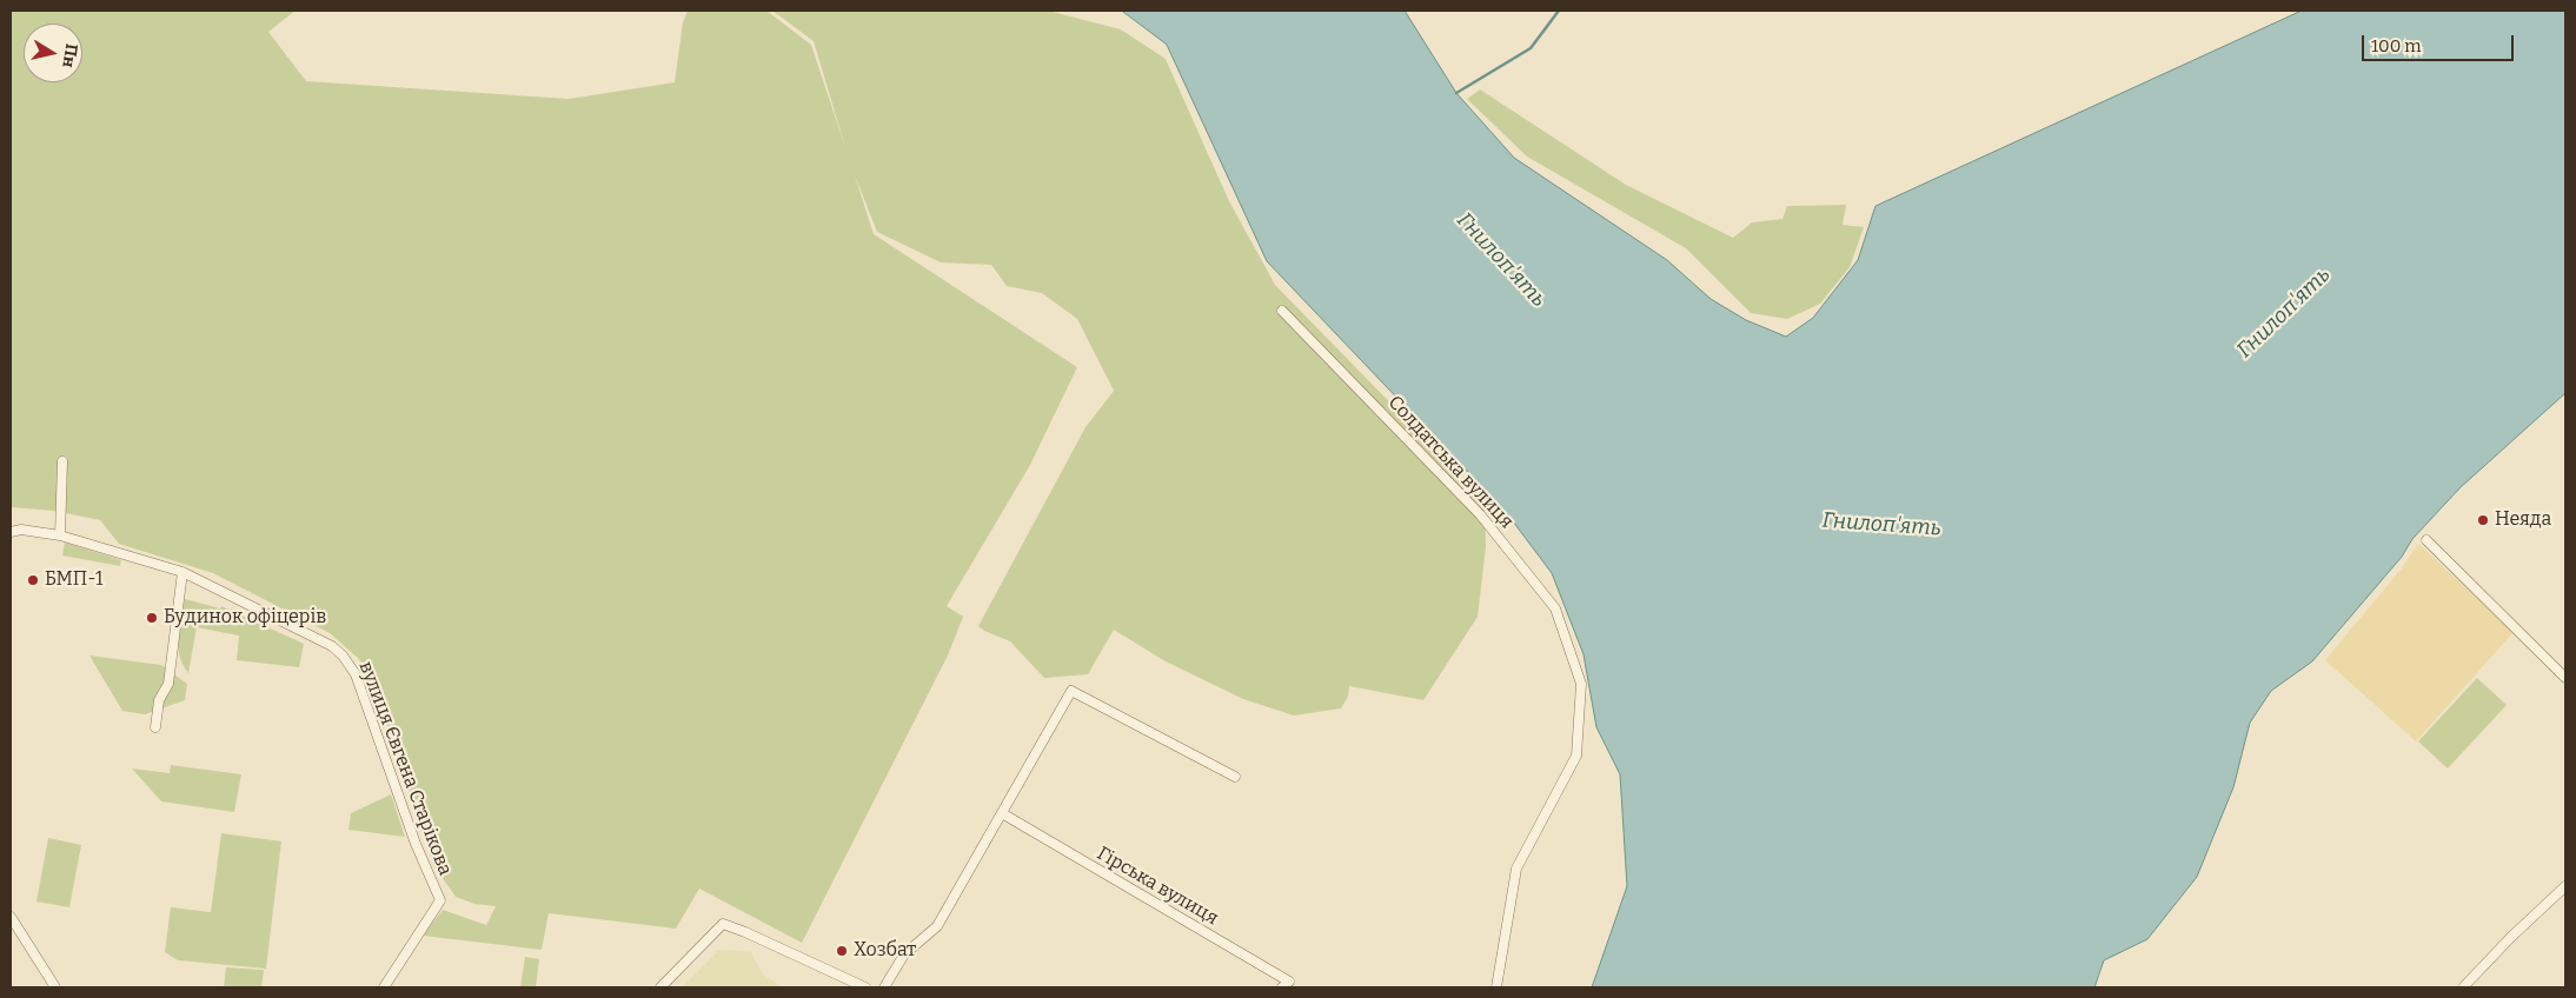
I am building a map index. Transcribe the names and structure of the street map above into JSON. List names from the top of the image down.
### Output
{
  "streets": {
    "street": ["Солдатська вулиця", "вулиця Євгена Старікова", "Гірська вулиця"]
  },
  "water": ["Гнилоп'ять"],
  "places": [
    "Неяда",
    "БМП-1",
    "Будинок офіцерів",
    "Хозбат"
  ],
  "scale_bar": "100 m",
  "north": "right"
}
